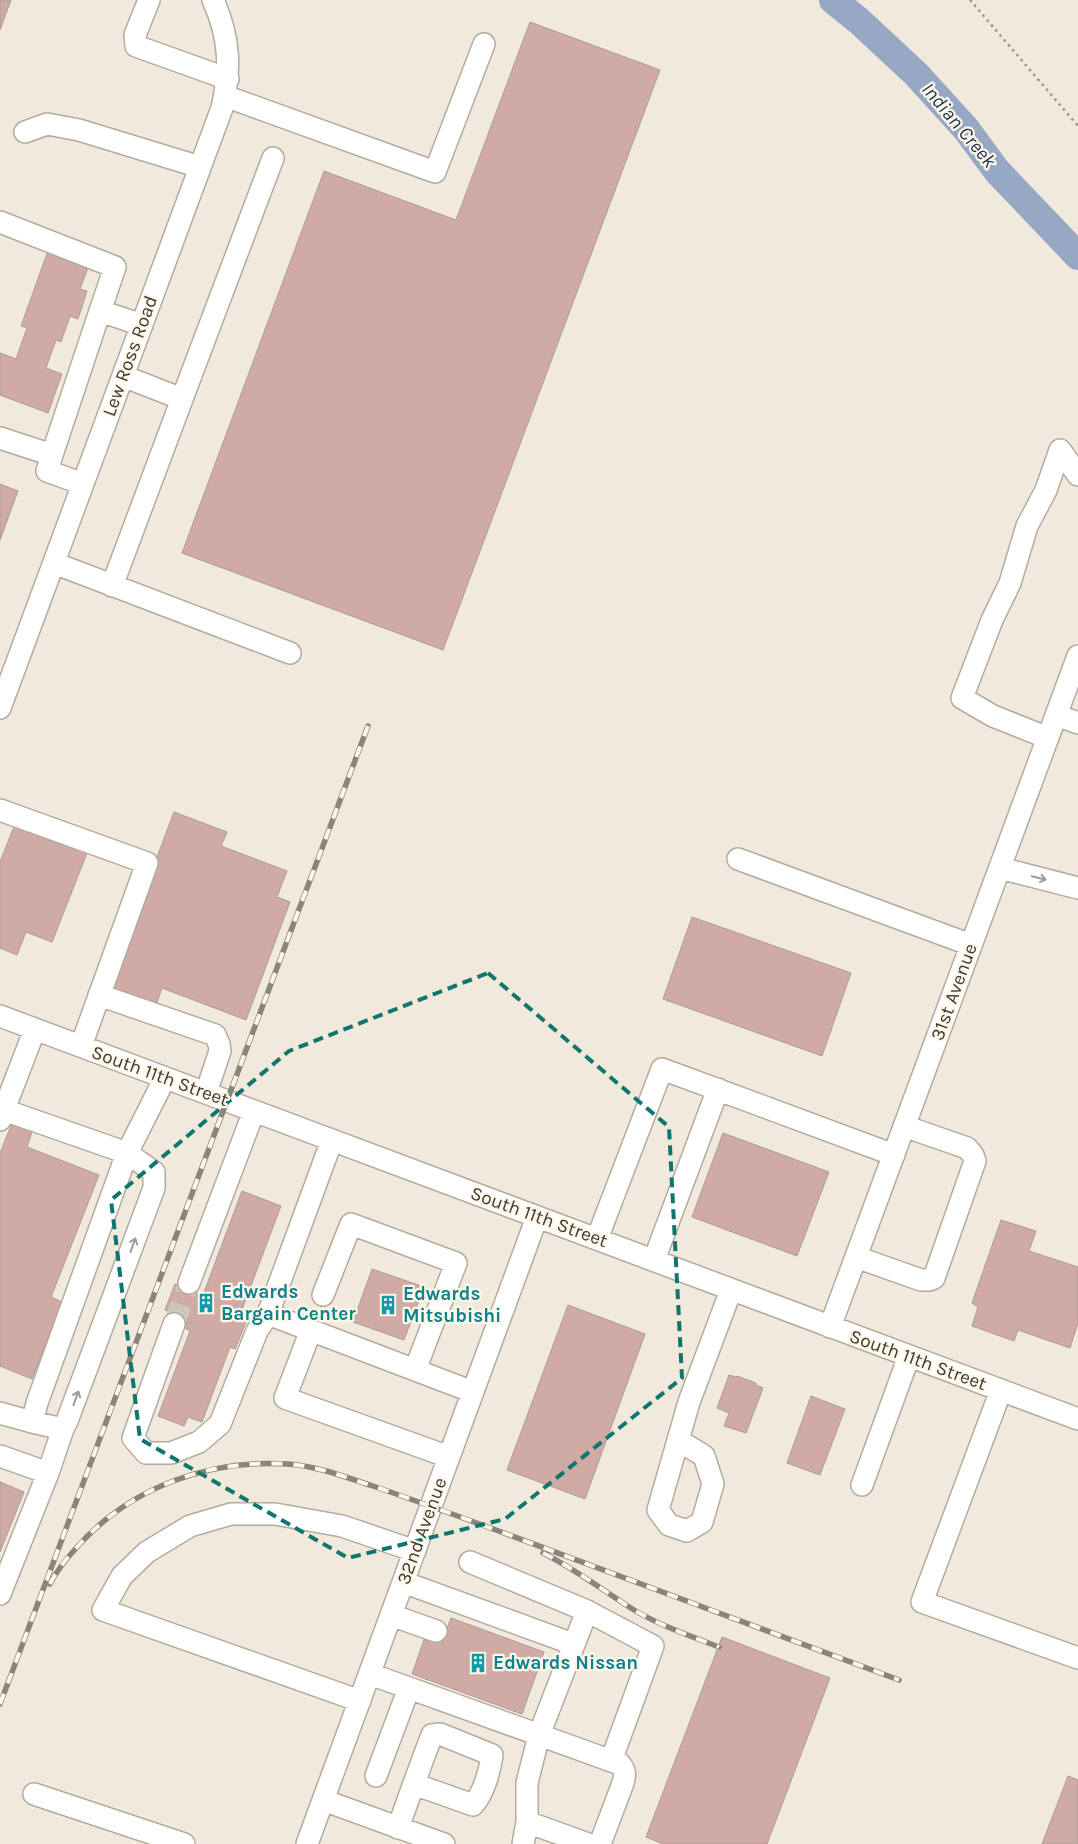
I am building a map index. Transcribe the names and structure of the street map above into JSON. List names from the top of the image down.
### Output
{
  "streets": {
    "street": [
      "Lew Ross Road",
      "31st Avenue",
      "South 11th Street",
      "32nd Avenue"
    ]
  },
  "crossings": [
    ["31st Avenue", "South 11th Street"],
    ["South 11th Street", "32nd Avenue"]
  ],
  "water": ["Indian Creek"],
  "places": {
    "building": ["Edwards Bargain Center", "Edwards Mitsubishi", "Edwards Nissan"]
  }
}
